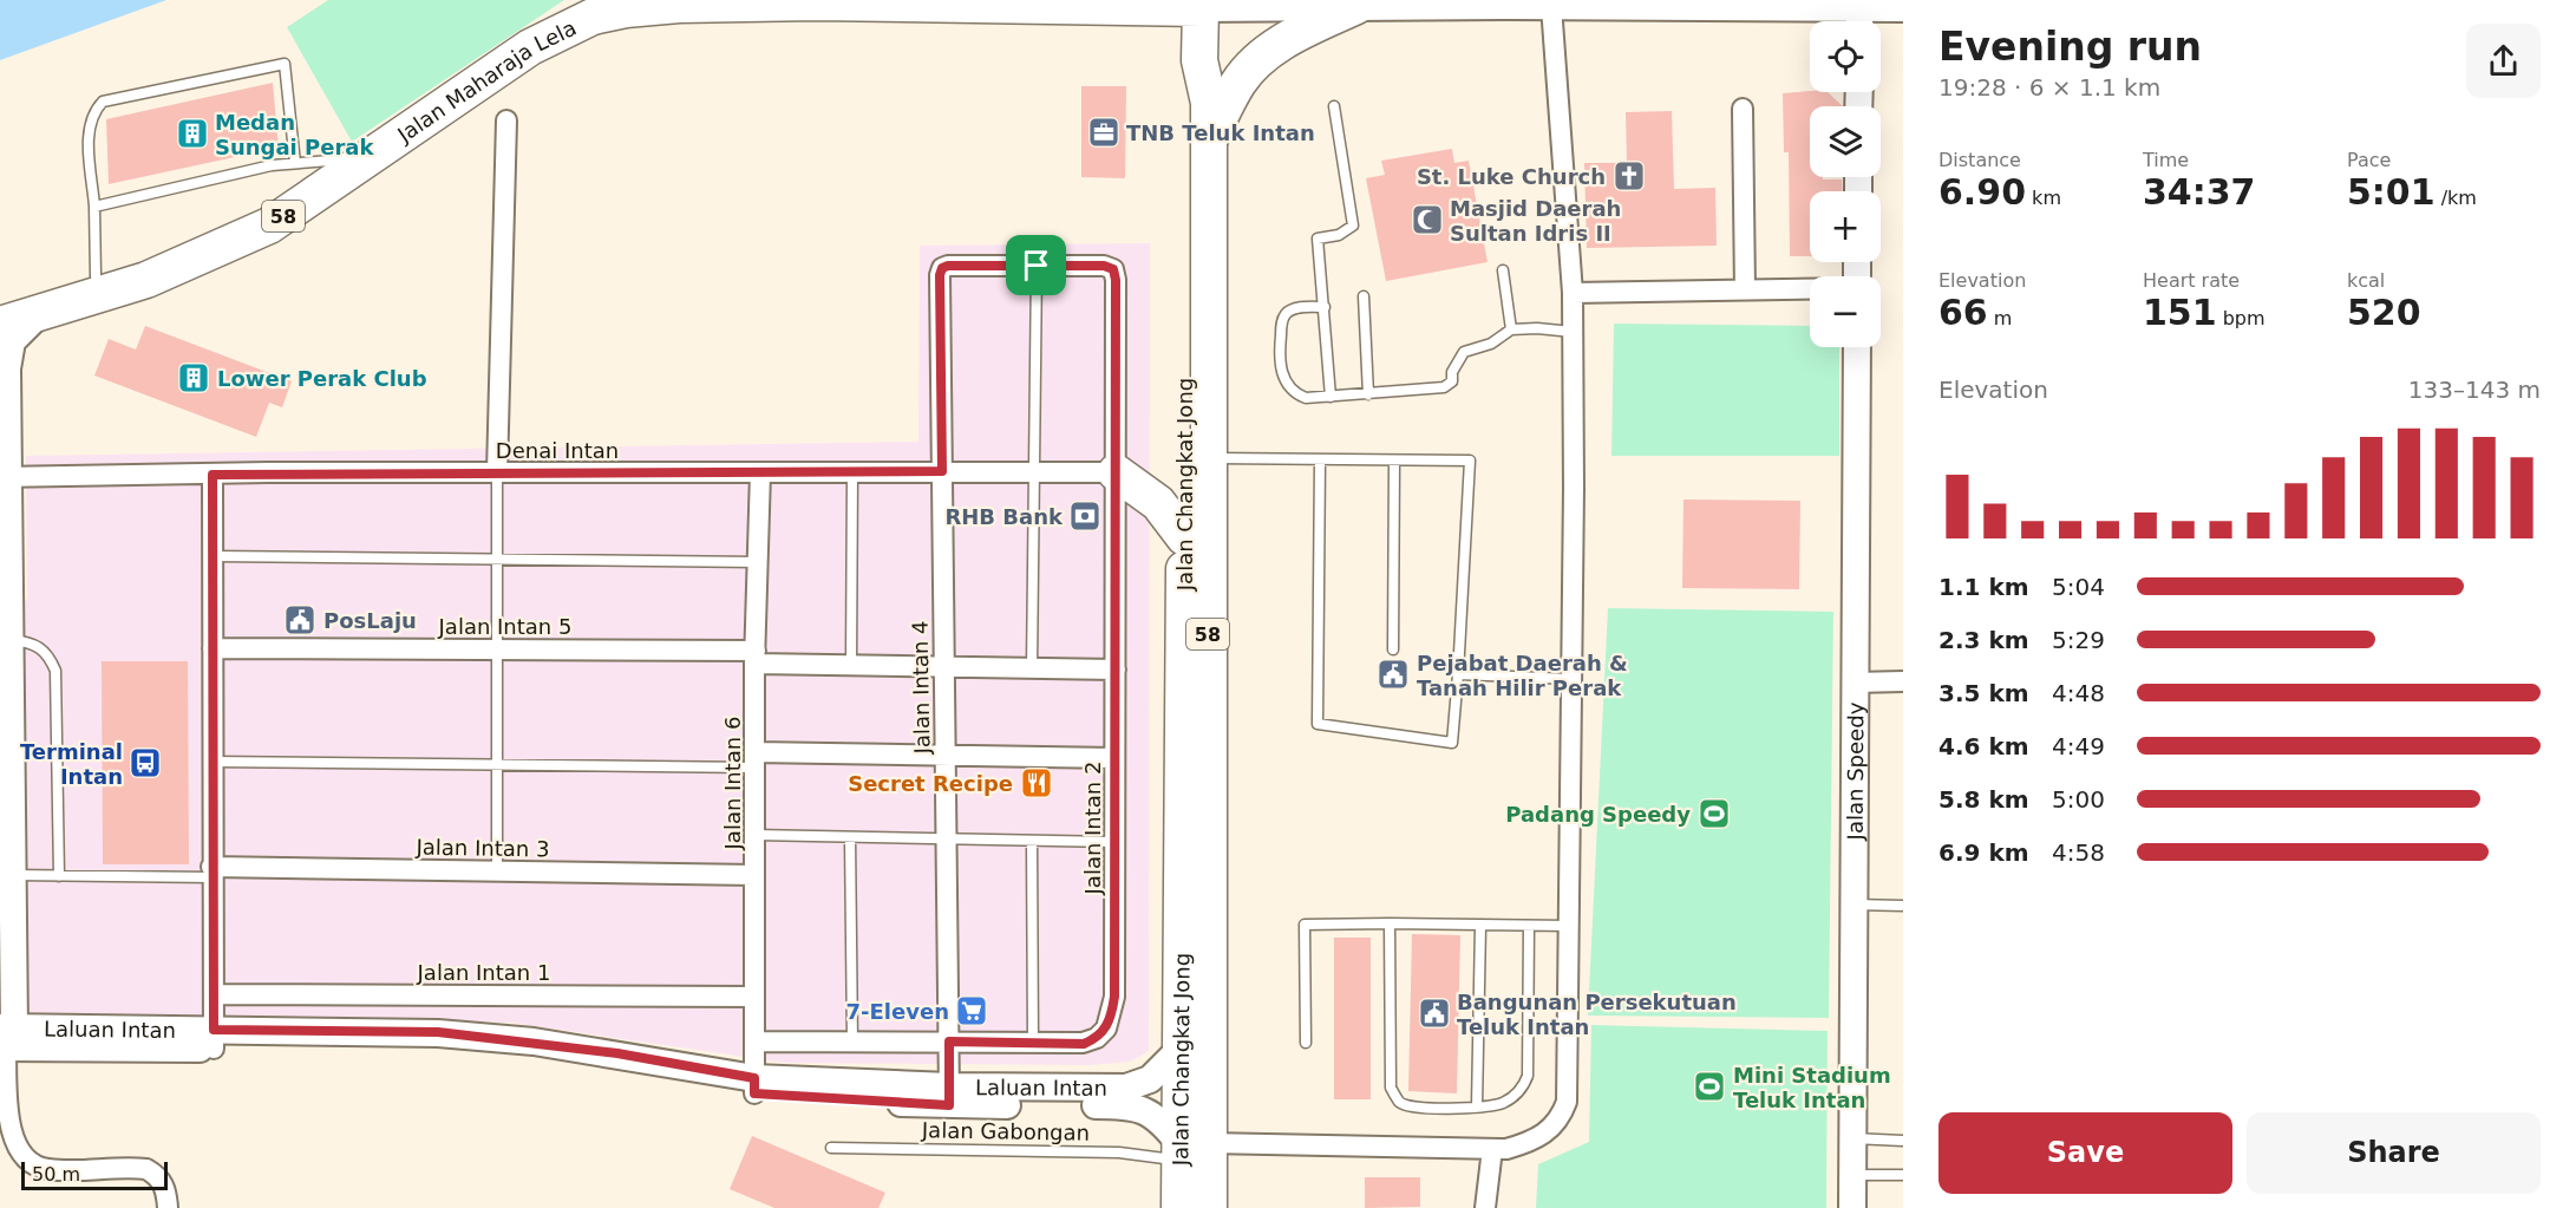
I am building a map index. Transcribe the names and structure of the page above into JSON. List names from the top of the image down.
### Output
{
  "streets": {
    "highway": ["Jalan Maharaja Lela", "58", "Jalan Changkat Jong"],
    "street": [
      "Denai Intan",
      "Jalan Intan 5",
      "Jalan Intan 4",
      "Jalan Speedy",
      "Jalan Intan 6",
      "Jalan Intan 2",
      "Jalan Intan 3",
      "Jalan Intan 1",
      "Laluan Intan"
    ],
    "lane": ["Jalan Gabongan"]
  },
  "crossings": [
    ["Jalan Maharaja Lela", "Jalan Changkat Jong"],
    ["Denai Intan", "Jalan Intan 4"],
    ["Denai Intan", "Jalan Intan 6"],
    ["Denai Intan", "Jalan Intan 2"],
    ["Jalan Changkat Jong", "Laluan Intan"],
    ["Jalan Changkat Jong", "Jalan Gabongan"],
    ["Jalan Intan 5", "Jalan Intan 4"],
    ["Jalan Intan 5", "Jalan Intan 6"],
    ["Jalan Intan 5", "Jalan Intan 2"],
    ["Jalan Intan 4", "Jalan Intan 2"],
    ["Jalan Intan 4", "Laluan Intan"],
    ["Jalan Intan 6", "Jalan Intan 2"],
    ["Jalan Intan 6", "Jalan Intan 3"],
    ["Jalan Intan 6", "Jalan Intan 1"],
    ["Jalan Intan 6", "Laluan Intan"],
    ["Laluan Intan", "Jalan Gabongan"]
  ],
  "places": {
    "office": ["TNB Teluk Intan"],
    "building": ["Medan Sungai Perak", "Lower Perak Club"],
    "church": ["St. Luke Church"],
    "mosque": ["Masjid Daerah Sultan Idris II"],
    "bank": ["RHB Bank"],
    "public building": ["PosLaju", "Pejabat Daerah & Tanah Hilir Perak", "Bangunan Persekutuan Teluk Intan"],
    "bus stop": ["Terminal Intan"],
    "restaurant": ["Secret Recipe"],
    "sports": ["Padang Speedy", "Mini Stadium Teluk Intan"],
    "supermarket": ["7-Eleven"]
  },
  "scale_bar": "50 m",
  "page": {
    "heading": ["Evening run", "19:28 · 6 × 1.1 km"],
    "map_buttons": ["+", "−"],
    "stats": [
      ["Distance", "6.90 km"],
      ["Time", "34:37"],
      ["Pace", "5:01 /km"],
      ["Elevation", "66 m"],
      ["Heart rate", "151 bpm"],
      ["kcal", "520"]
    ],
    "chart": ["Elevation", "133–143 m"],
    "list": [
      {
        "name": "1.1 km",
        "note": "5:04"
      },
      {
        "name": "2.3 km",
        "note": "5:29"
      },
      {
        "name": "3.5 km",
        "note": "4:48"
      },
      {
        "name": "4.6 km",
        "note": "4:49"
      },
      {
        "name": "5.8 km",
        "note": "5:00"
      },
      {
        "name": "6.9 km",
        "note": "4:58"
      }
    ],
    "buttons": ["Save", "Share"],
    "scale": "50 m"
  }
}
